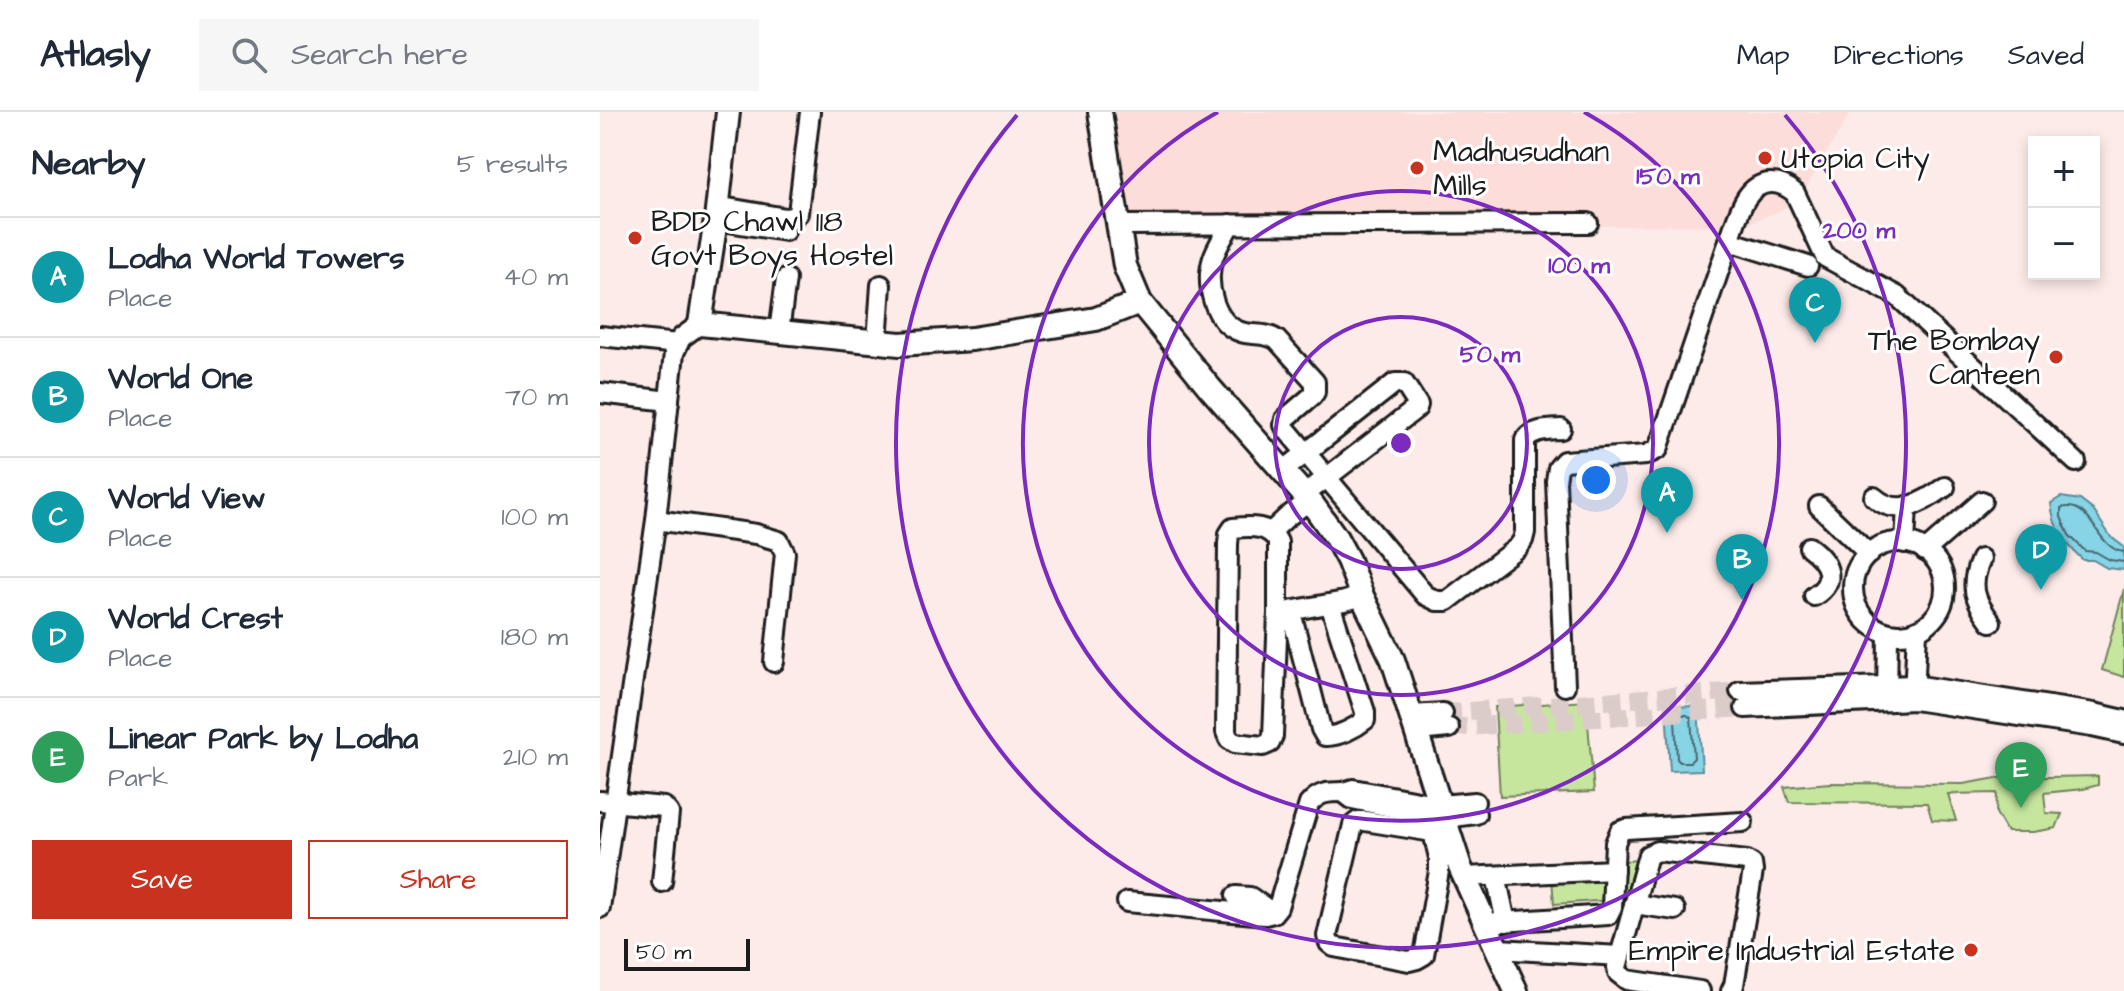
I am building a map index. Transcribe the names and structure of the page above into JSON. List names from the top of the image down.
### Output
{
  "places": [
    "Utopia City",
    "Madhusudhan Mills",
    "BDD Chawl 118 Govt Boys Hostel",
    "The Bombay Canteen",
    "Empire Industrial Estate"
  ],
  "scale_bar": "50 m",
  "page": {
    "header": "Atlasly",
    "search": "Search here",
    "nav": ["Map", "Directions", "Saved"],
    "heading": ["Nearby", "5 results"],
    "map_buttons": ["+", "−"],
    "list": [
      {
        "mark": "A",
        "name": "Lodha World Towers",
        "note": "Place",
        "value": "40 m"
      },
      {
        "mark": "B",
        "name": "World One",
        "note": "Place",
        "value": "70 m"
      },
      {
        "mark": "C",
        "name": "World View",
        "note": "Place",
        "value": "100 m"
      },
      {
        "mark": "D",
        "name": "World Crest",
        "note": "Place",
        "value": "180 m"
      },
      {
        "mark": "E",
        "name": "Linear Park by Lodha",
        "note": "Park",
        "value": "210 m"
      }
    ],
    "pins": [
      "C",
      "A",
      "D",
      "B",
      "E"
    ],
    "buttons": ["Save", "Share"],
    "scale": "50 m"
  },
  "rings": [
    "150 m",
    "200 m",
    "100 m",
    "50 m"
  ]
}
